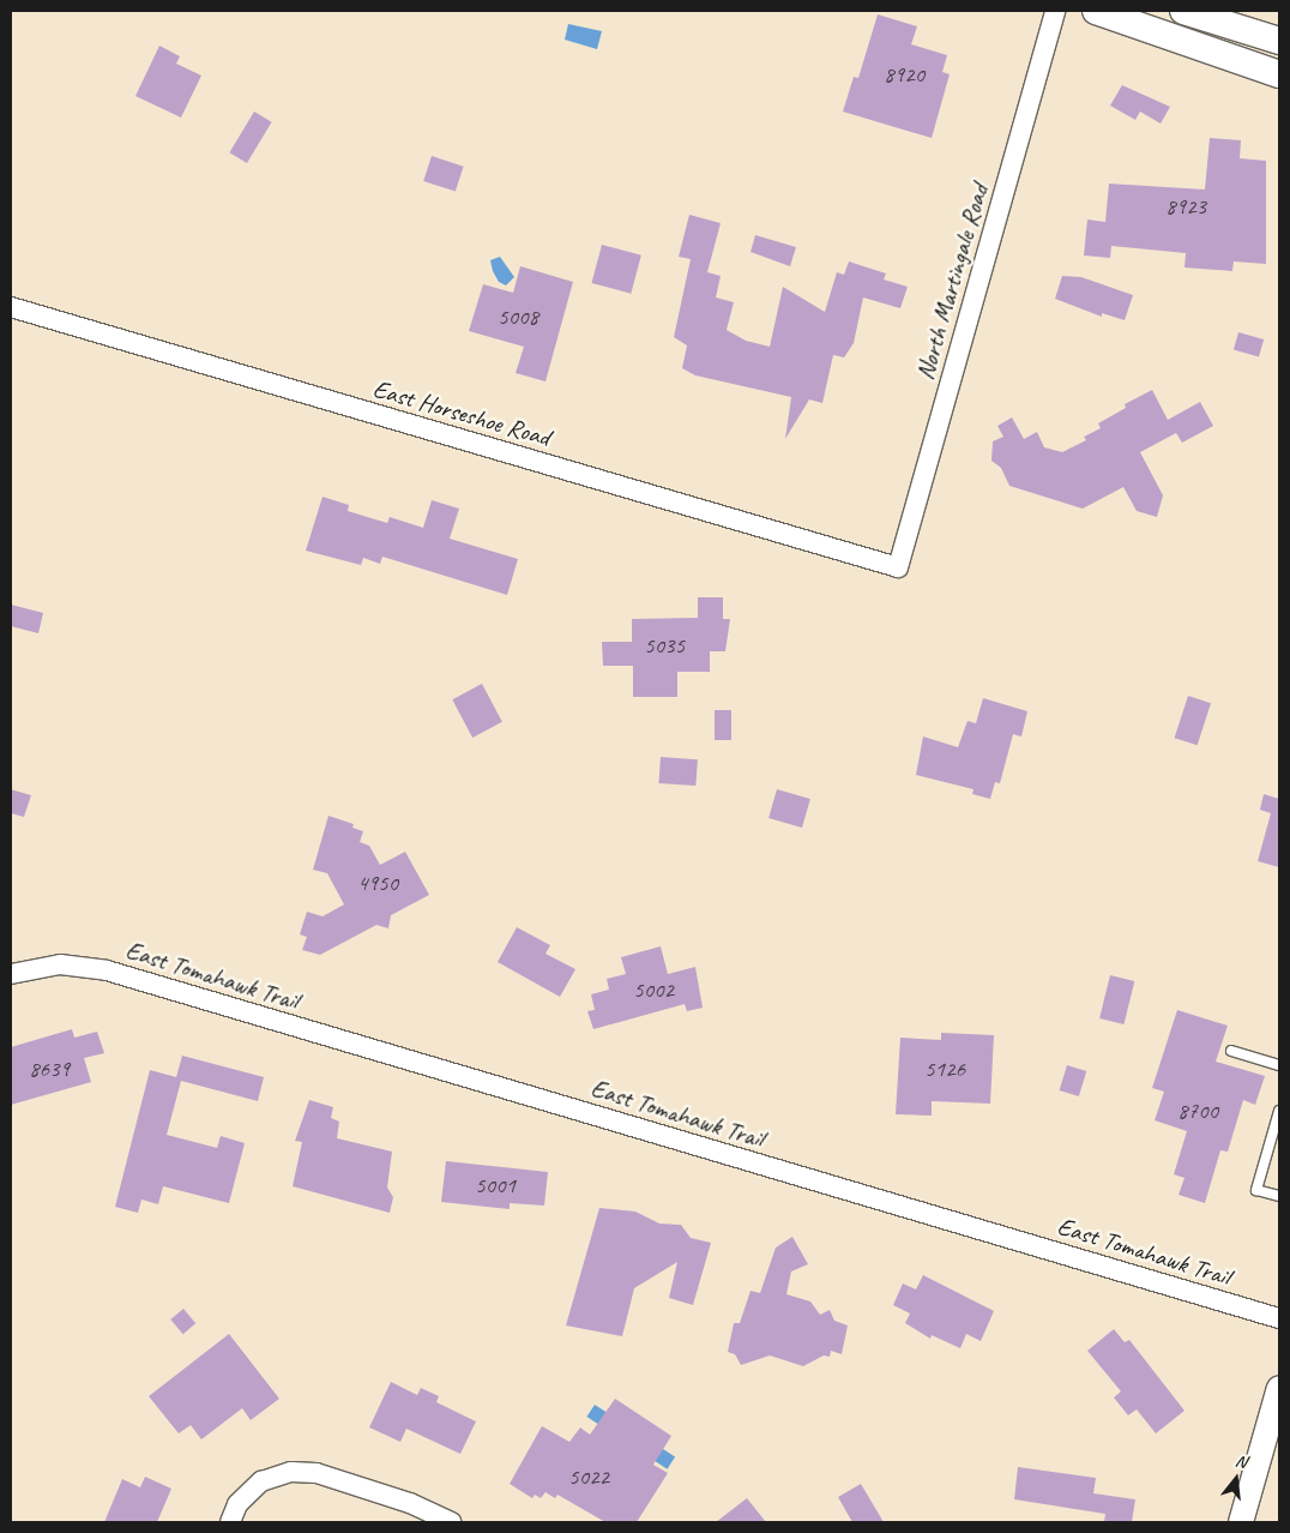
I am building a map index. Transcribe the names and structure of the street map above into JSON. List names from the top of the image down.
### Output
{
  "streets": {
    "street": ["North Martingale Road", "East Horseshoe Road", "East Tomahawk Trail"]
  },
  "crossings": [
    ["North Martingale Road", "East Horseshoe Road"]
  ],
  "house_numbers": [
    "8920",
    "8923",
    "5008",
    "5035",
    "4950",
    "5002",
    "8639",
    "5126",
    "8700",
    "5001",
    "5022"
  ],
  "north": "top"
}
